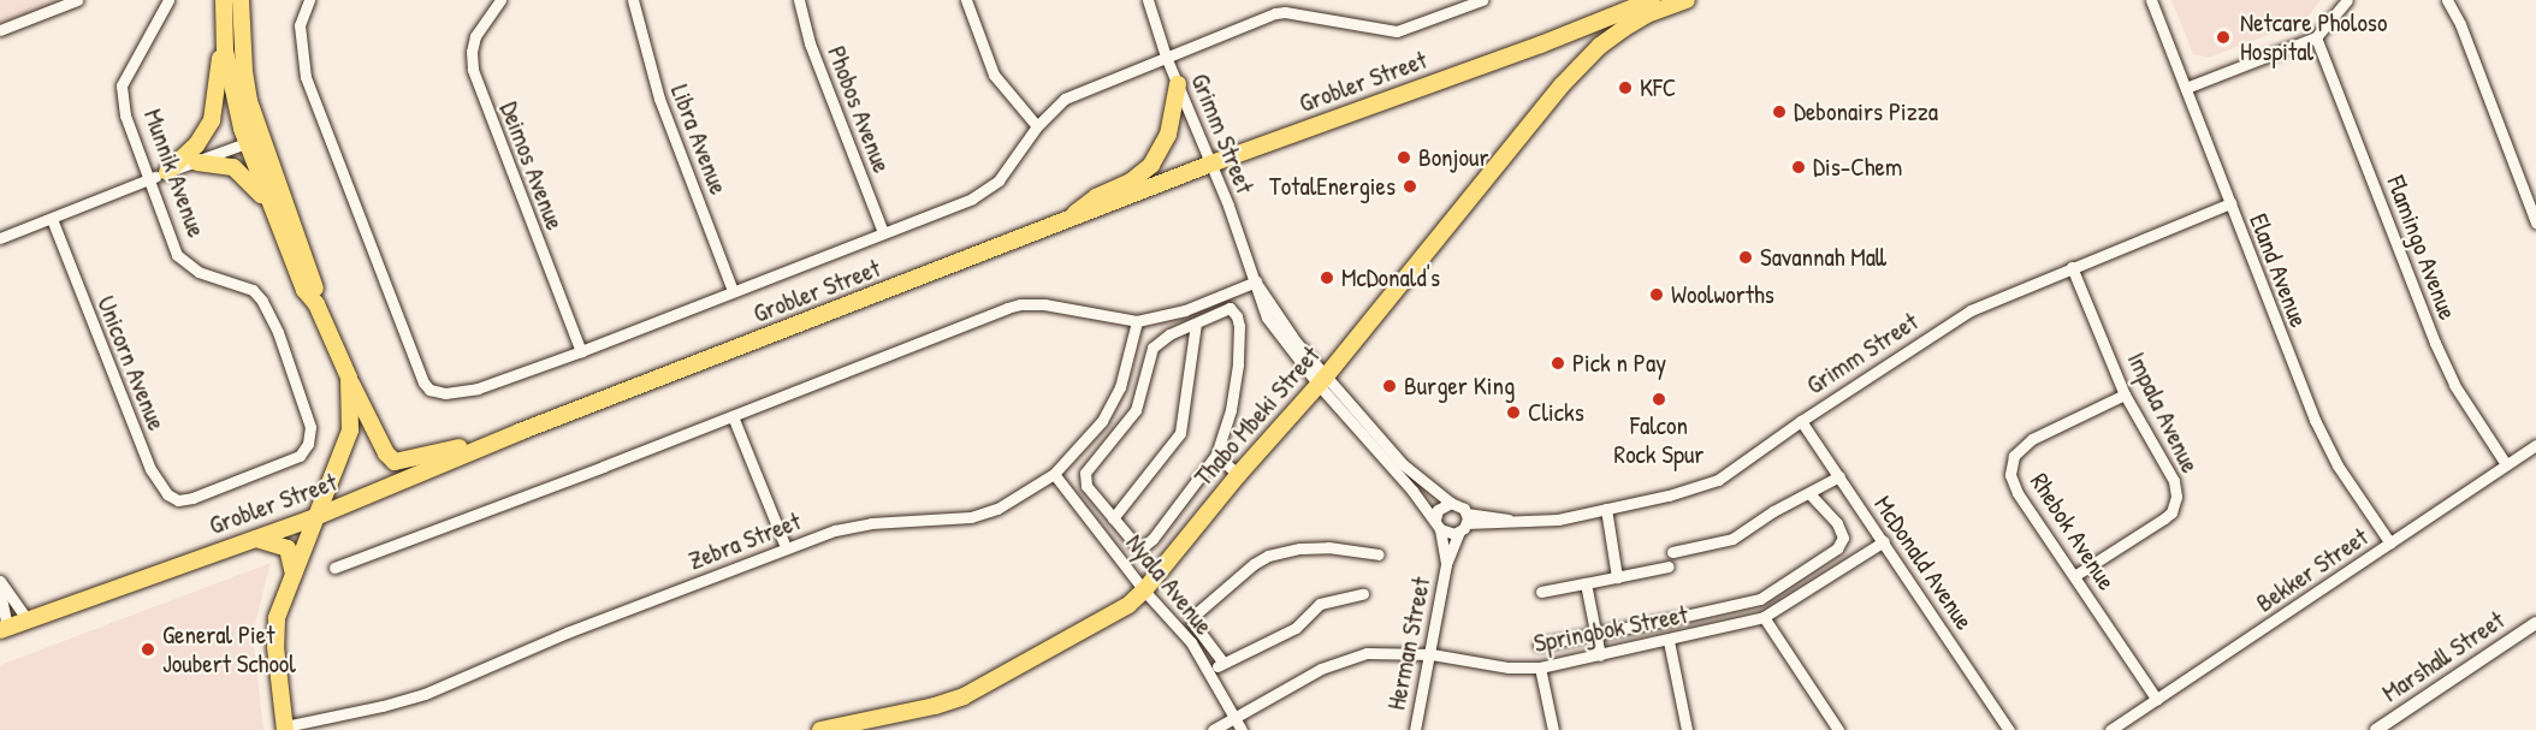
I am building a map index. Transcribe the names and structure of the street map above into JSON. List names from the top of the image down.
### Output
{
  "streets": {
    "main road": ["Grobler Street", "Thabo Mbeki Street"],
    "street": [
      "Phobos Avenue",
      "Grimm Street",
      "Libra Avenue",
      "Deimos Avenue",
      "Munnik Avenue",
      "Flamingo Avenue",
      "Eland Avenue",
      "Unicorn Avenue",
      "Impala Avenue",
      "Rhebok Avenue",
      "Zebra Street",
      "McDonald Avenue",
      "Bekker Street",
      "Nyala Avenue",
      "Springbok Street",
      "Herman Street",
      "Marshall Street"
    ]
  },
  "crossings": [
    ["Grobler Street", "Phobos Avenue"],
    ["Grobler Street", "Grimm Street"],
    ["Grobler Street", "Libra Avenue"],
    ["Grobler Street", "Deimos Avenue"],
    ["Grobler Street", "Thabo Mbeki Street"],
    ["Grimm Street", "Eland Avenue"],
    ["Grimm Street", "Impala Avenue"],
    ["Grimm Street", "Thabo Mbeki Street"],
    ["Grimm Street", "McDonald Avenue"],
    ["Grimm Street", "Herman Street"],
    ["Munnik Avenue", "Unicorn Avenue"],
    ["Flamingo Avenue", "Bekker Street"],
    ["Eland Avenue", "Bekker Street"],
    ["Impala Avenue", "Rhebok Avenue"],
    ["Thabo Mbeki Street", "Nyala Avenue"],
    ["Rhebok Avenue", "Bekker Street"],
    ["Zebra Street", "Nyala Avenue"],
    ["McDonald Avenue", "Springbok Street"],
    ["Nyala Avenue", "Springbok Street"],
    ["Springbok Street", "Herman Street"]
  ],
  "places": [
    "Netcare Pholoso Hospital",
    "KFC",
    "Debonairs Pizza",
    "Bonjour",
    "Dis-Chem",
    "TotalEnergies",
    "Savannah Mall",
    "McDonald's",
    "Woolworths",
    "Pick n Pay",
    "Burger King",
    "Falcon Rock Spur",
    "Clicks",
    "General Piet Joubert School"
  ]
}
